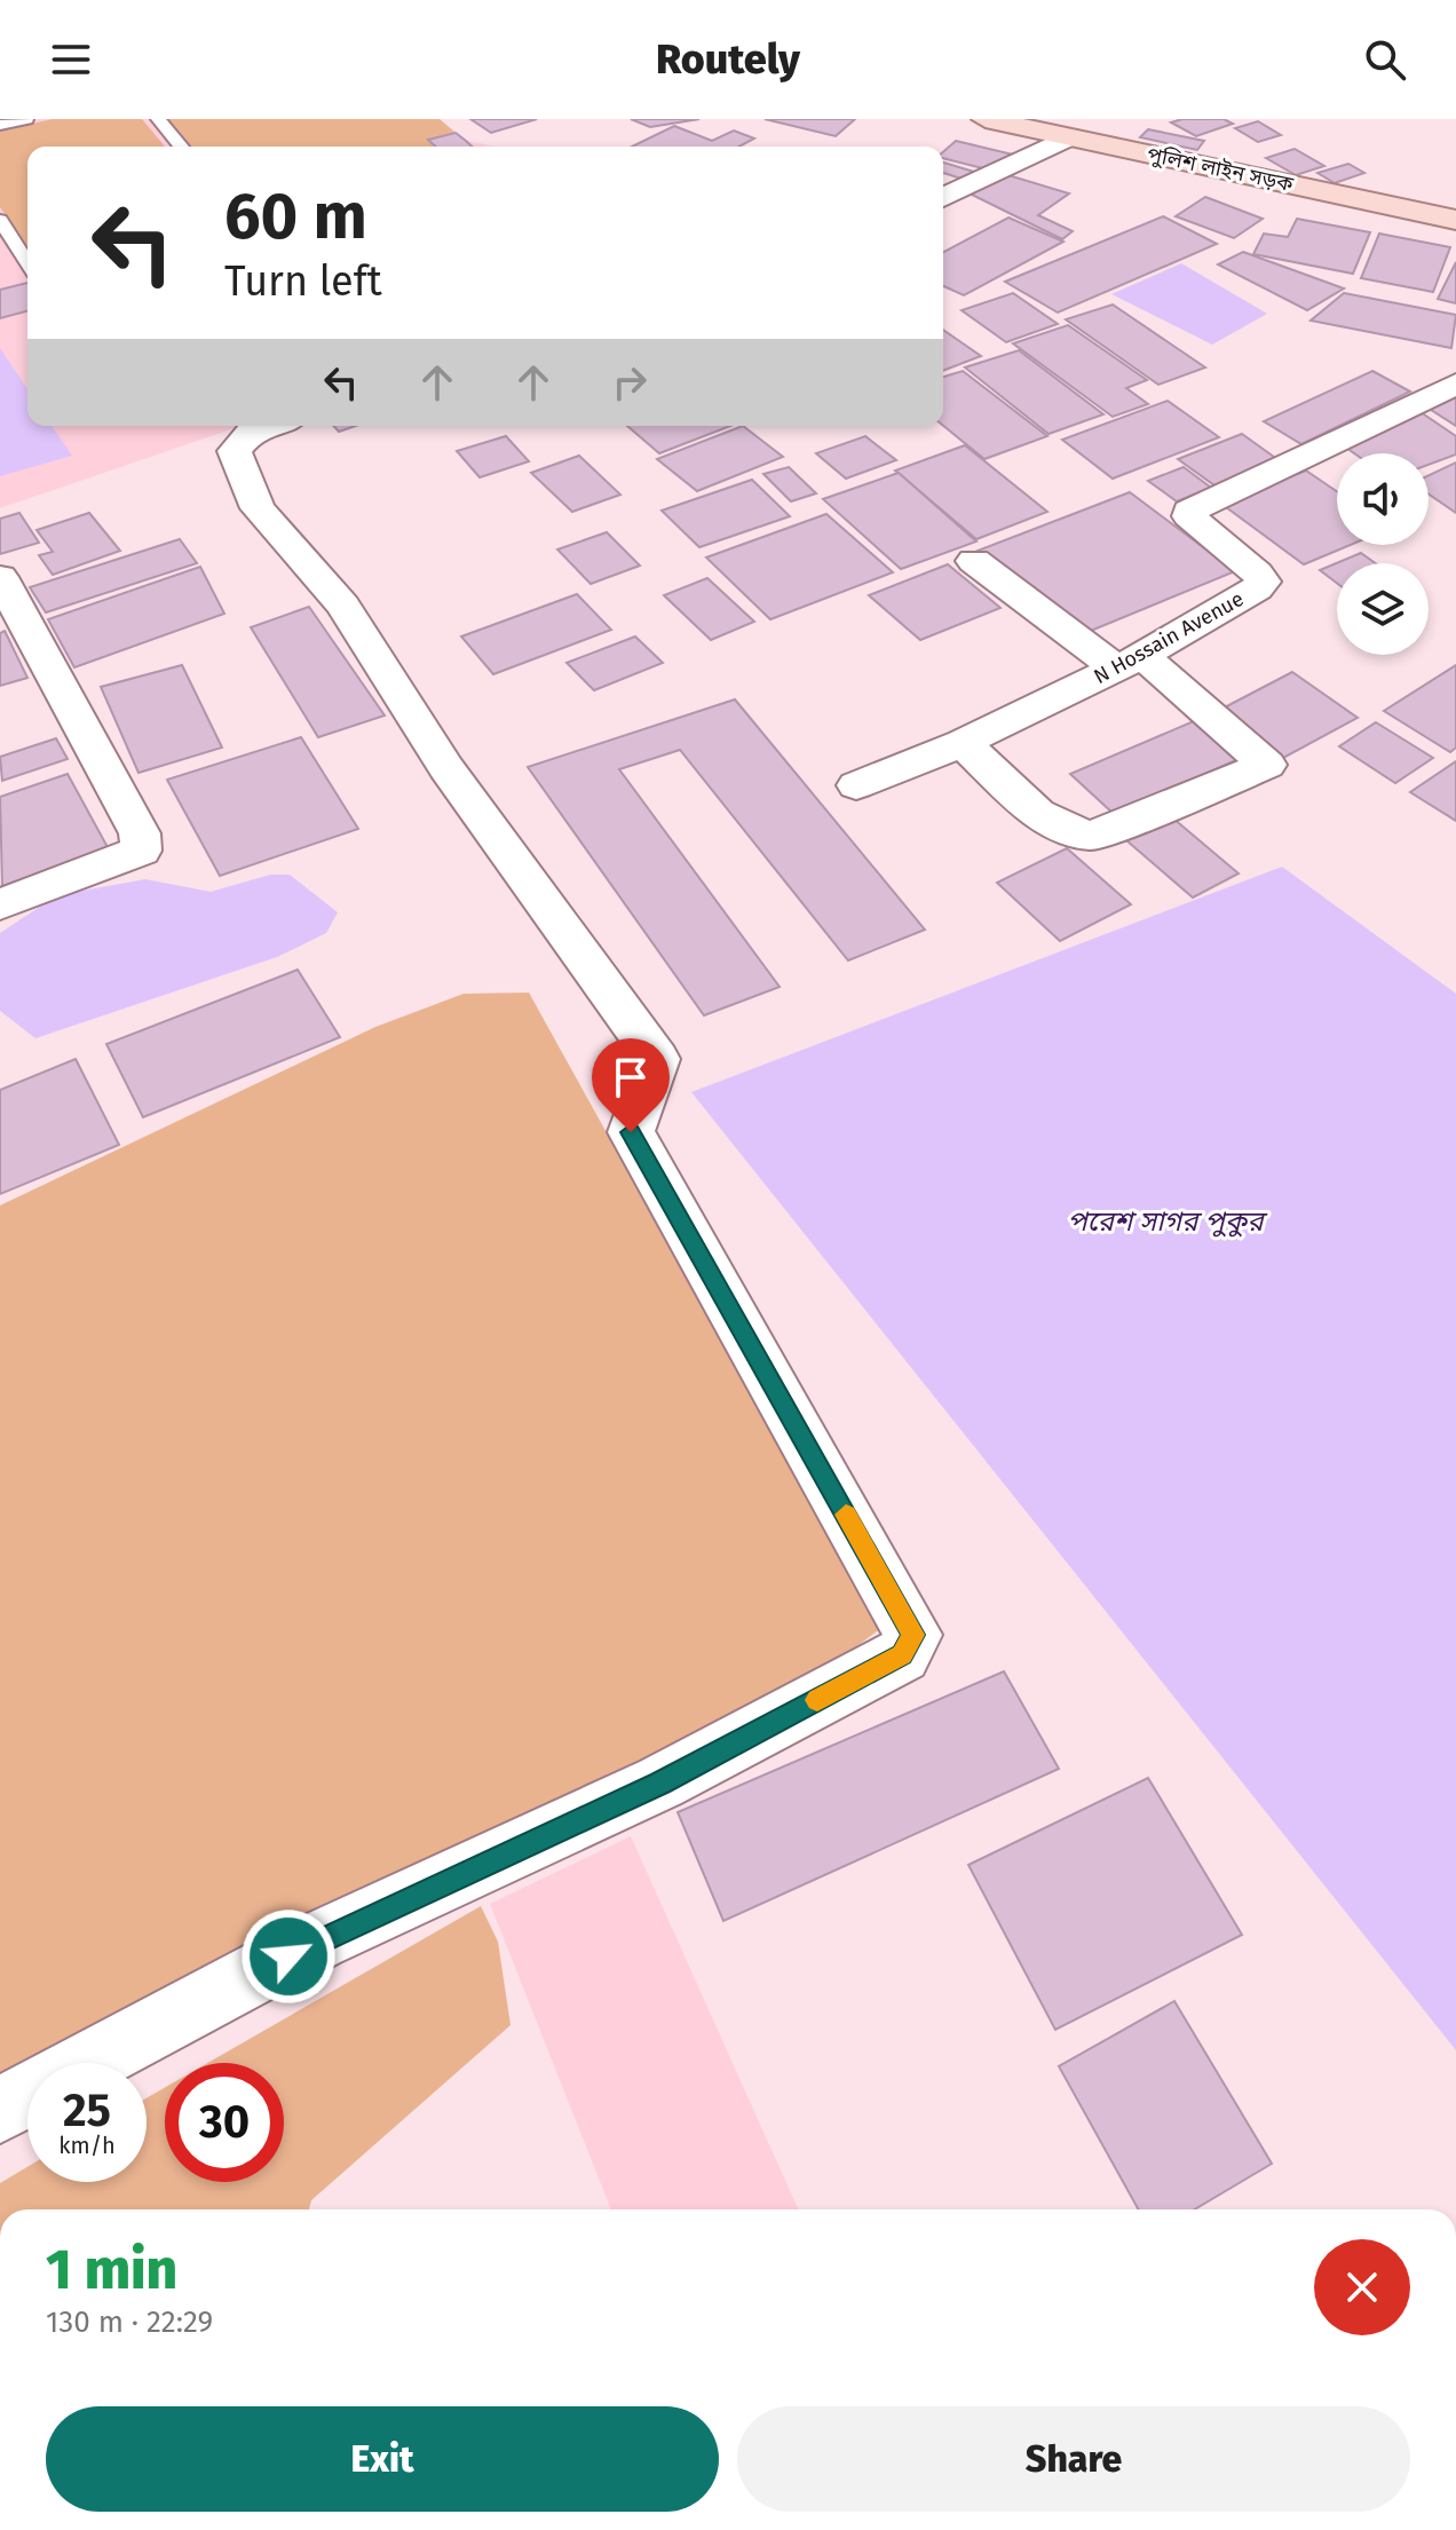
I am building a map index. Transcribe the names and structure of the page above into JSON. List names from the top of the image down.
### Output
{
  "streets": {
    "main road": ["পুলিশ লাইন সড়ক"],
    "street": ["N Hossain Avenue"]
  },
  "water": ["পরেশ সাগর পুকুর"],
  "page": {
    "header": "Routely",
    "turn": ["60 m", "Turn left"],
    "speed": "25 km/h",
    "limit": "30",
    "heading": ["1 min", "130 m · 22:29"],
    "buttons": ["Exit", "Share"]
  }
}
